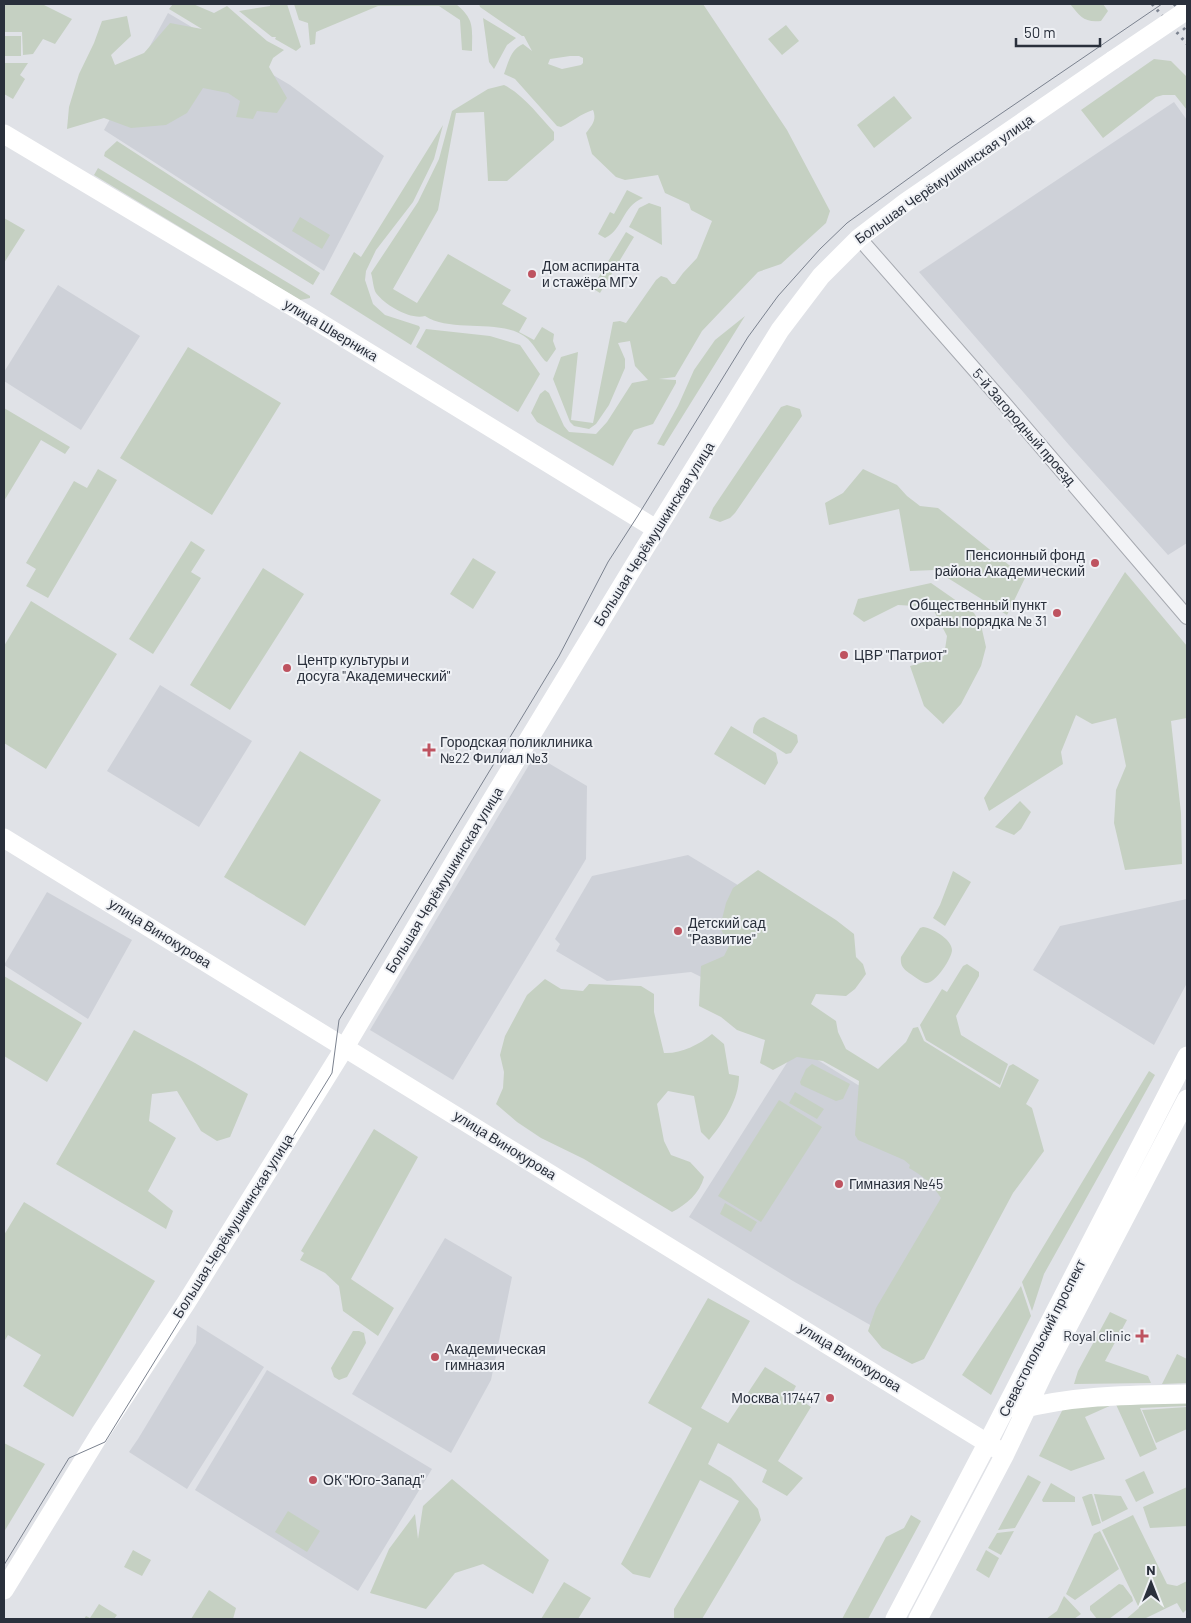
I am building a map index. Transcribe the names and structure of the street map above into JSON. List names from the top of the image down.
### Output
{
  "streets": {
    "main road": [
      "Большая Черёмушкинская улица",
      "улица Шверника",
      "улица Винокурова",
      "Севастопольский проспект"
    ],
    "street": ["5-й Загородный проезд"]
  },
  "crossings": [
    ["Большая Черёмушкинская улица", "улица Шверника"],
    ["Большая Черёмушкинская улица", "5-й Загородный проезд"],
    ["Большая Черёмушкинская улица", "улица Винокурова"],
    ["улица Винокурова", "Севастопольский проспект"]
  ],
  "places": {
    "other": [
      "Дом аспиранта и стажёра МГУ",
      "Пенсионный фонд района Академический",
      "Общественный пункт охраны порядка № 31",
      "ЦВР \"Патриот\"",
      "Центр культуры и досуга \"Академический\"",
      "Детский сад \"Развитие\"",
      "Гимназия №45",
      "Академическая гимназия",
      "Москва 117447",
      "ОК \"Юго-Запад\""
    ],
    "health": ["Городская поликлиника №22 Филиал №3", "Royal clinic"]
  },
  "scale_bar": "50 m",
  "north": "top"
}
